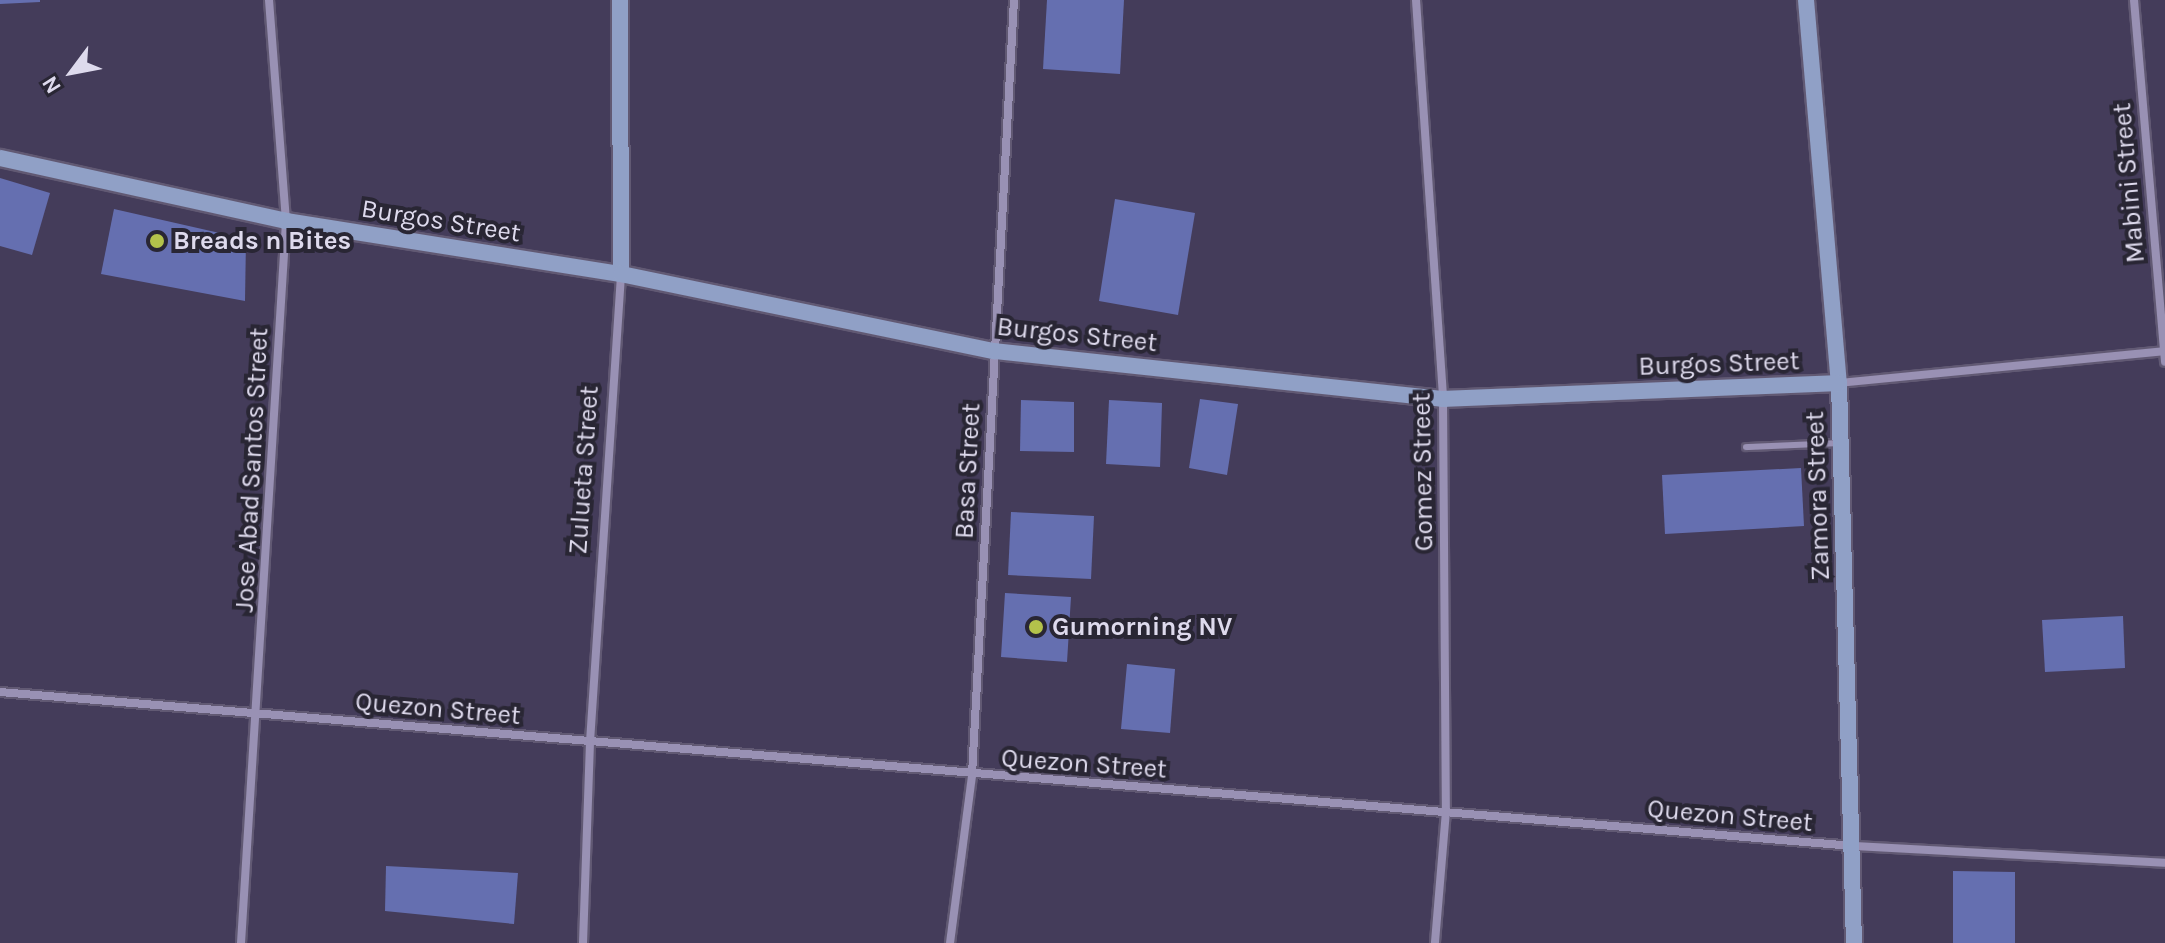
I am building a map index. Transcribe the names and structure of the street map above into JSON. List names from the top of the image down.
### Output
{
  "streets": {
    "street": [
      "Mabini Street",
      "Burgos Street",
      "Jose Abad Santos Street",
      "Zulueta Street",
      "Basa Street",
      "Gomez Street",
      "Zamora Street",
      "Quezon Street"
    ]
  },
  "crossings": [
    ["Mabini Street", "Burgos Street"],
    ["Burgos Street", "Jose Abad Santos Street"],
    ["Burgos Street", "Zulueta Street"],
    ["Burgos Street", "Basa Street"],
    ["Burgos Street", "Gomez Street"],
    ["Burgos Street", "Zamora Street"],
    ["Jose Abad Santos Street", "Quezon Street"],
    ["Zulueta Street", "Quezon Street"],
    ["Basa Street", "Quezon Street"],
    ["Gomez Street", "Quezon Street"],
    ["Zamora Street", "Quezon Street"]
  ],
  "places": ["Breads n Bites", "Gumorning NV"],
  "north": "bottom left"
}
